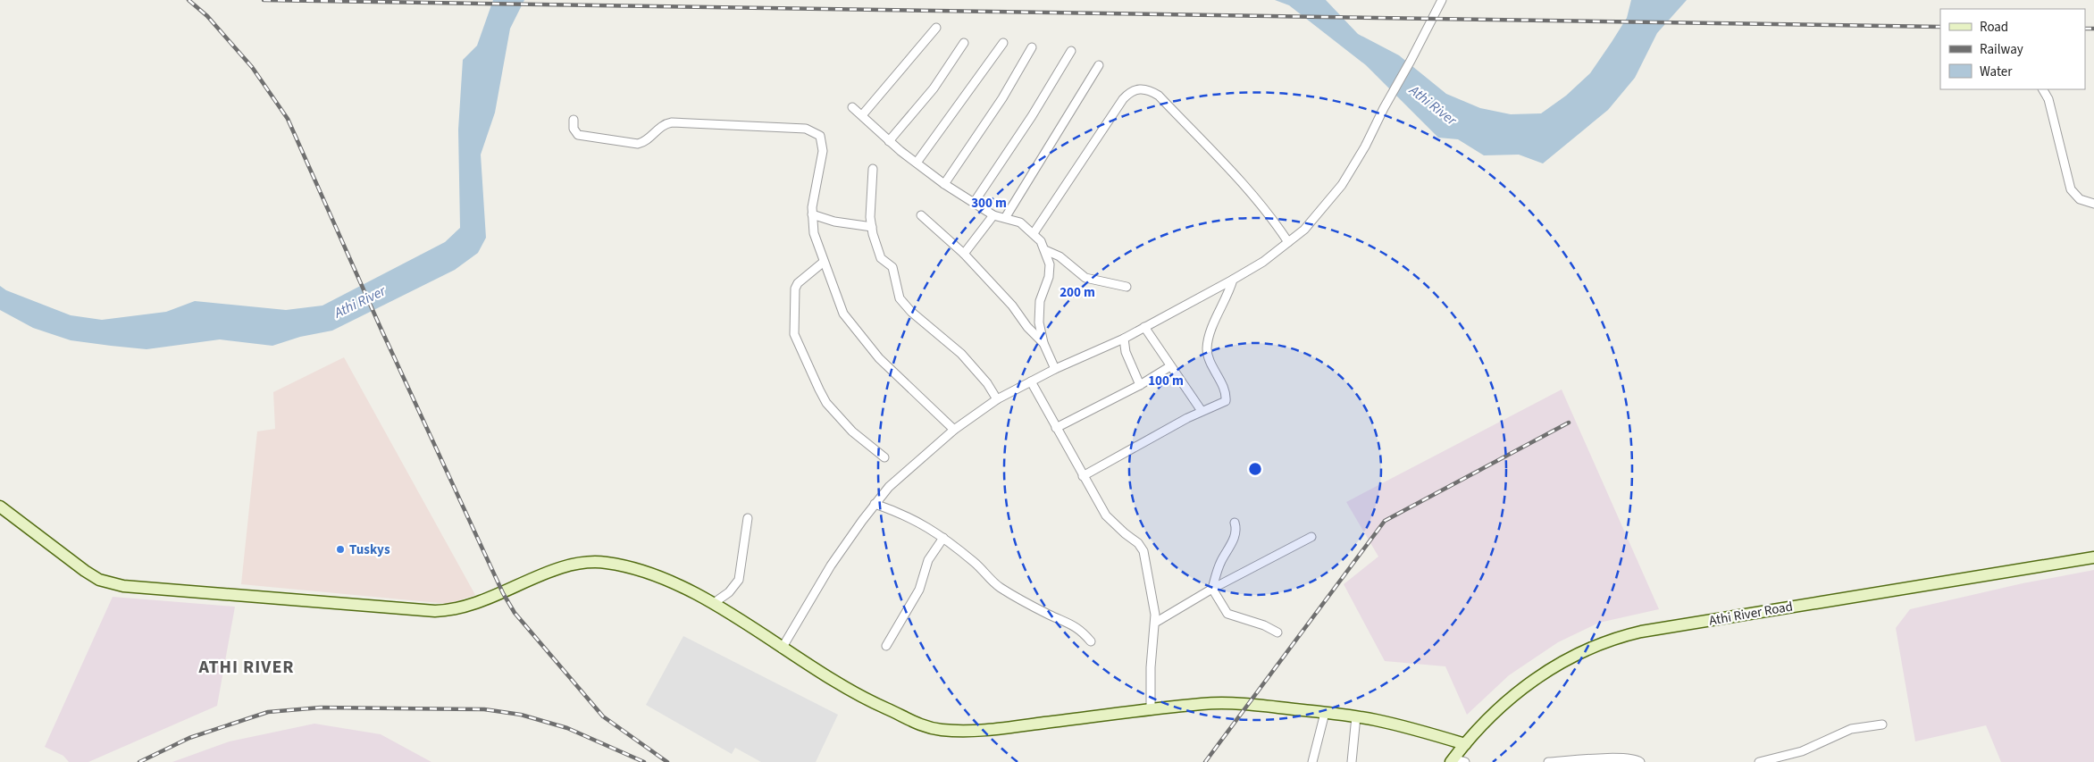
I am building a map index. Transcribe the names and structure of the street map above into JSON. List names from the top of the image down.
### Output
{
  "streets": {
    "street": ["Athi River Road"]
  },
  "districts": ["ATHI RIVER"],
  "water": ["Athi River"],
  "places": ["Tuskys"],
  "legend": ["Road", "Railway", "Water"],
  "rings": ["300 m", "200 m", "100 m"]
}
